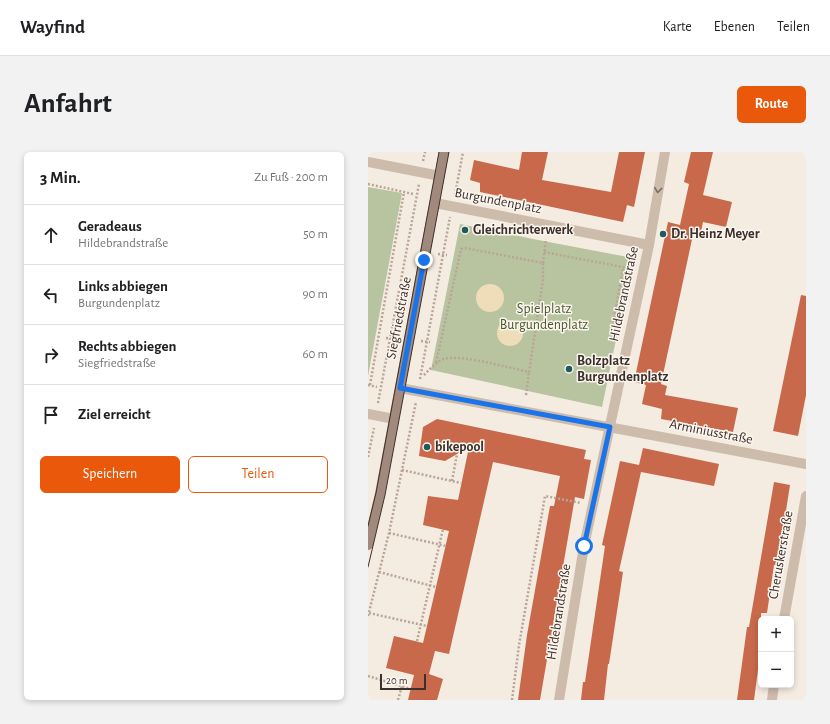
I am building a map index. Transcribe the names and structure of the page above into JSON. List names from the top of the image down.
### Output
{
  "streets": {
    "street": [
      "Burgundenplatz",
      "Hildebrandstraße",
      "Siegfriedstraße",
      "Arminiusstraße",
      "Cheruskerstraße"
    ]
  },
  "crossings": [
    ["Burgundenplatz", "Hildebrandstraße"],
    ["Burgundenplatz", "Siegfriedstraße"],
    ["Hildebrandstraße", "Arminiusstraße"]
  ],
  "parks": ["Spielplatz Burgundenplatz"],
  "places": [
    "Gleichrichterwerk",
    "Dr. Heinz Meyer",
    "Bolzplatz Burgundenplatz",
    "bikepool"
  ],
  "scale_bar": "20 m",
  "page": {
    "header": "Wayfind",
    "nav": ["Karte", "Ebenen", "Teilen"],
    "buttons": [
      "Route",
      ["Speichern", "Teilen"]
    ],
    "title": "Anfahrt",
    "heading": ["3 Min.", "Zu Fuß · 200 m"],
    "list": [
      ["Geradeaus", "Hildebrandstraße", "50 m"],
      ["Links abbiegen", "Burgundenplatz", "90 m"],
      ["Rechts abbiegen", "Siegfriedstraße", "60 m"],
      "Ziel erreicht"
    ],
    "map_buttons": ["+", "−"],
    "scale": "20 m"
  }
}
